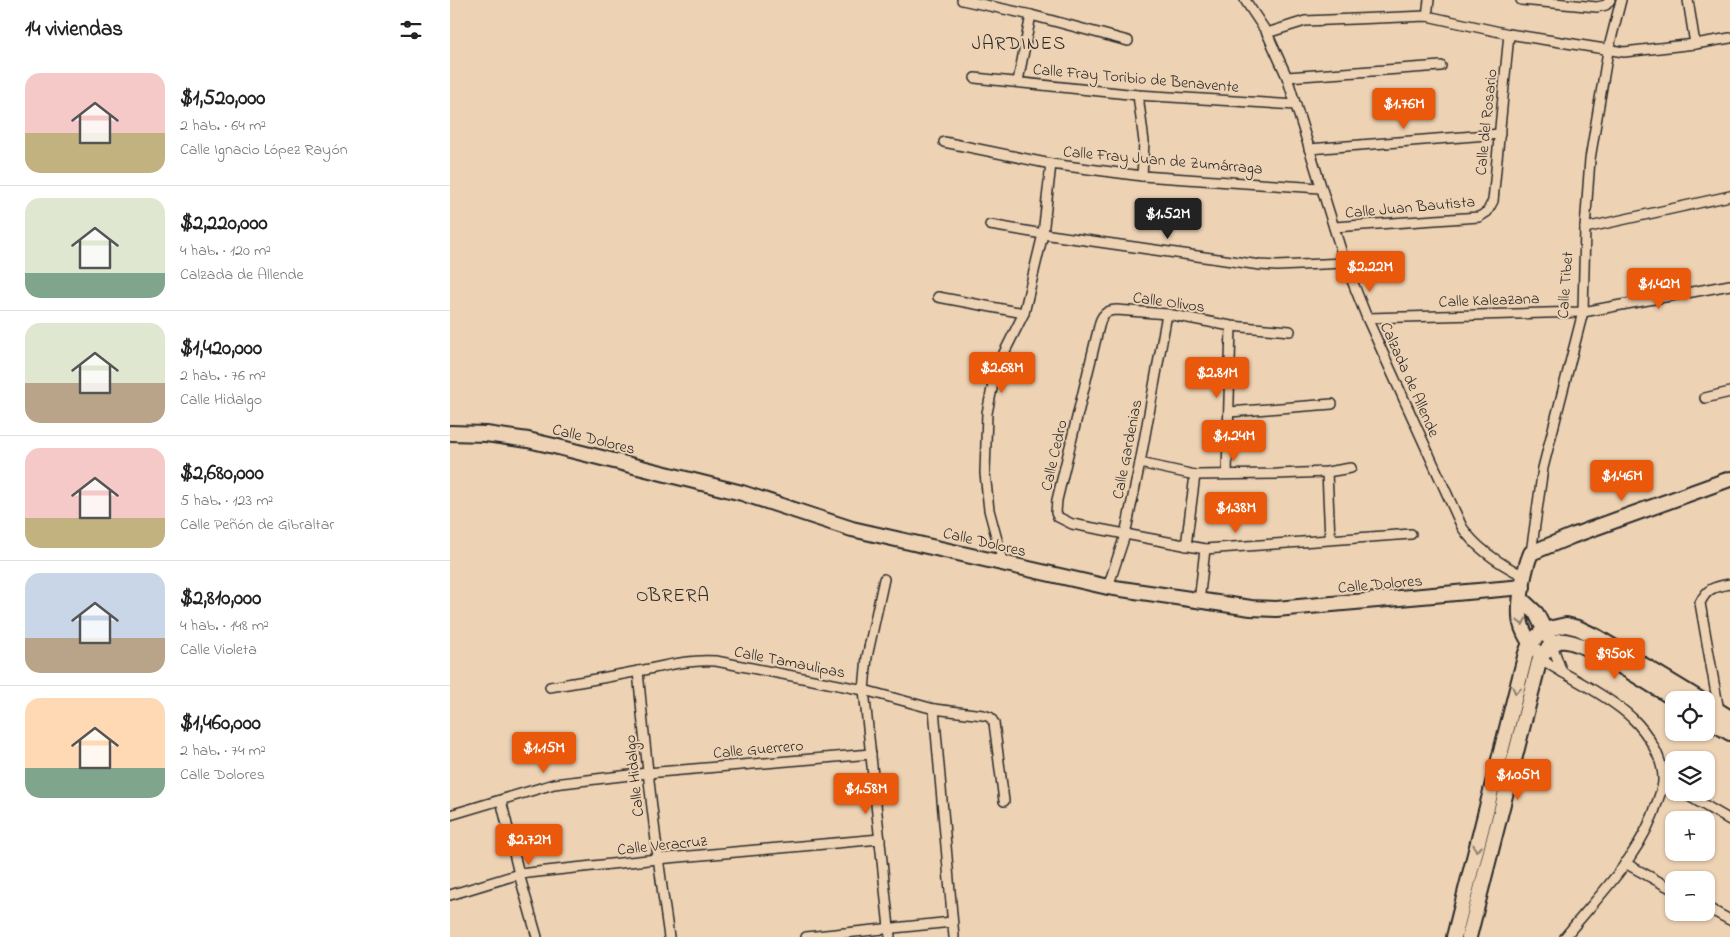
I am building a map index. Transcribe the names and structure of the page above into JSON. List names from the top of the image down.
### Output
{
  "streets": {
    "street": [
      "Calle Fray Toribio de Benavente",
      "Calle del Rosario",
      "Calle Fray Juan de Zumárraga",
      "Calle Juan Bautista",
      "Calle Tibet",
      "Calle Kaleazana",
      "Calle Olivos",
      "Calzada de Allende",
      "Calle Dolores",
      "Calle Gardenias",
      "Calle Cedro",
      "Calle Tamaulipas",
      "Calle Guerrero",
      "Calle Hidalgo",
      "Calle Veracruz"
    ]
  },
  "crossings": [
    ["Calle Fray Toribio de Benavente", "Calzada de Allende"],
    ["Calle del Rosario", "Calle Juan Bautista"],
    ["Calle Fray Juan de Zumárraga", "Calzada de Allende"],
    ["Calle Juan Bautista", "Calzada de Allende"],
    ["Calle Tibet", "Calle Kaleazana"],
    ["Calle Tibet", "Calzada de Allende"],
    ["Calle Tibet", "Calle Dolores"],
    ["Calle Kaleazana", "Calzada de Allende"],
    ["Calle Olivos", "Calle Gardenias"],
    ["Calle Olivos", "Calle Cedro"],
    ["Calzada de Allende", "Calle Dolores"],
    ["Calle Dolores", "Calle Gardenias"],
    ["Calle Gardenias", "Calle Cedro"],
    ["Calle Tamaulipas", "Calle Hidalgo"],
    ["Calle Guerrero", "Calle Hidalgo"],
    ["Calle Hidalgo", "Calle Veracruz"]
  ],
  "districts": ["JARDINES", "OBRERA"],
  "page": {
    "heading": "14 viviendas",
    "list": [
      {
        "name": "$1,520,000",
        "note": "2 hab. · 64 m² · Calle Ignacio López Rayón"
      },
      {
        "name": "$2,220,000",
        "note": "4 hab. · 120 m² · Calzada de Allende"
      },
      {
        "name": "$1,420,000",
        "note": "2 hab. · 76 m² · Calle Hidalgo"
      },
      {
        "name": "$2,680,000",
        "note": "5 hab. · 123 m² · Calle Peñón de Gibraltar"
      },
      {
        "name": "$2,810,000",
        "note": "4 hab. · 148 m² · Calle Violeta"
      },
      {
        "name": "$1,460,000",
        "note": "2 hab. · 74 m² · Calle Dolores"
      }
    ],
    "price": [
      "$1.76M",
      "$1.52M",
      "$2.22M",
      "$1.42M",
      "$2.68M",
      "$2.81M",
      "$1.24M",
      "$1.46M",
      "$1.38M",
      "$950K",
      "$1.15M",
      "$1.05M",
      "$1.58M",
      "$2.72M"
    ],
    "map_buttons": ["+", "−"]
  }
}
